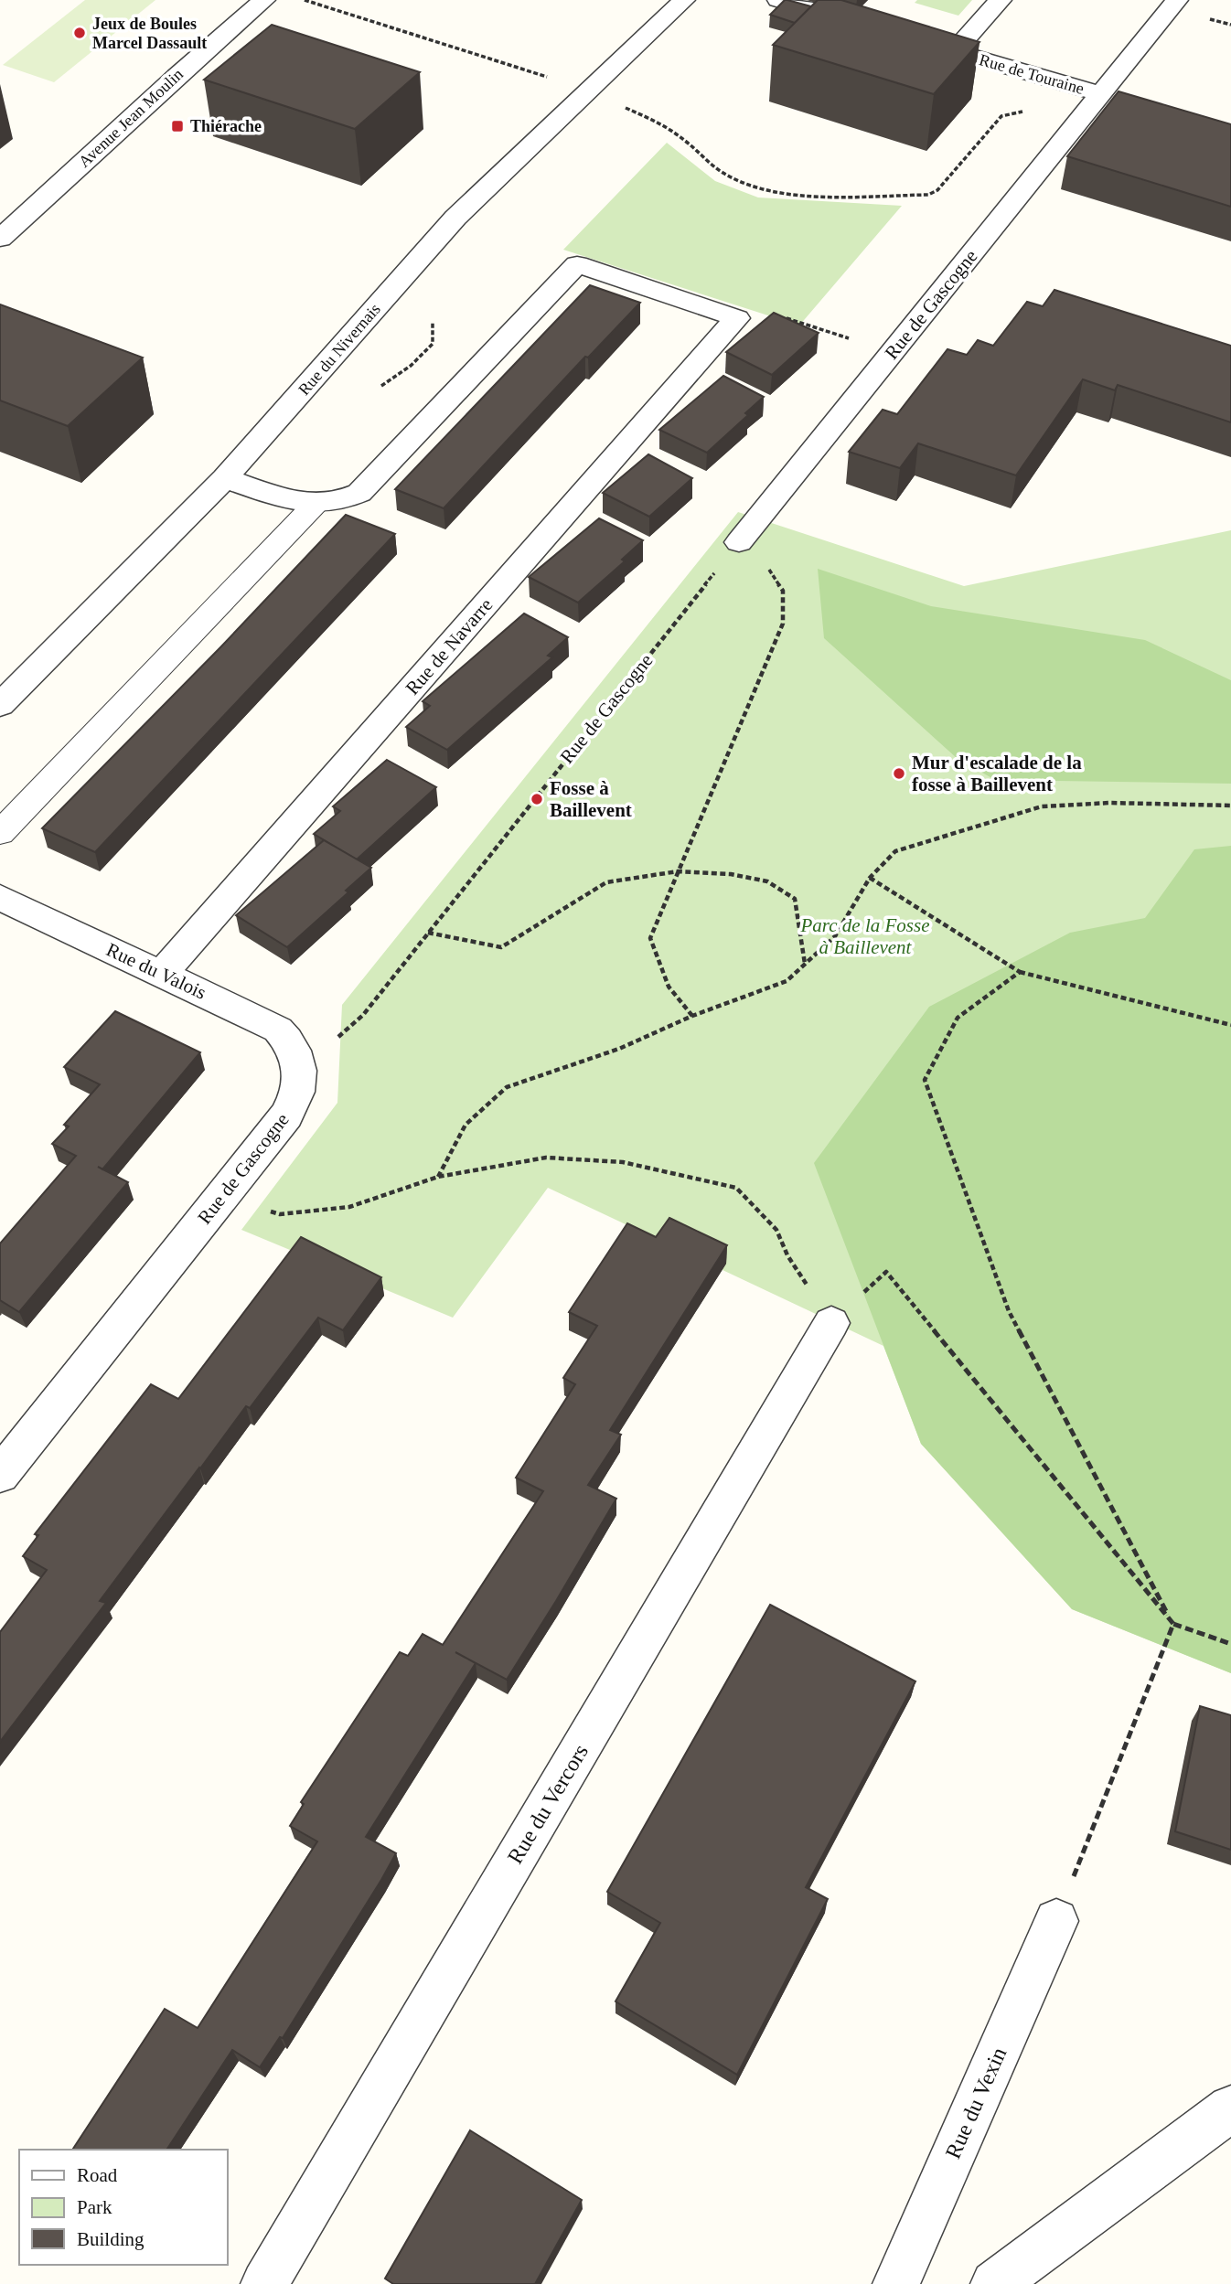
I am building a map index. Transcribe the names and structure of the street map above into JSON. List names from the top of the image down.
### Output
{
  "streets": {
    "street": [
      "Rue de Touraine",
      "Avenue Jean Moulin",
      "Rue de Gascogne",
      "Rue du Nivernais",
      "Rue de Navarre",
      "Rue du Valois",
      "Rue du Vercors",
      "Rue du Vexin"
    ]
  },
  "crossings": [
    ["Rue de Touraine", "Rue de Gascogne"],
    ["Rue de Gascogne", "Rue du Valois"],
    ["Rue de Navarre", "Rue du Valois"]
  ],
  "parks": ["Parc de la Fosse à Baillevent"],
  "places": {
    "other": ["Jeux de Boules Marcel Dassault", "Mur d'escalade de la fosse à Baillevent", "Fosse à Baillevent"],
    "transit": ["Thiérache"]
  },
  "legend": ["Road", "Park", "Building"]
}
